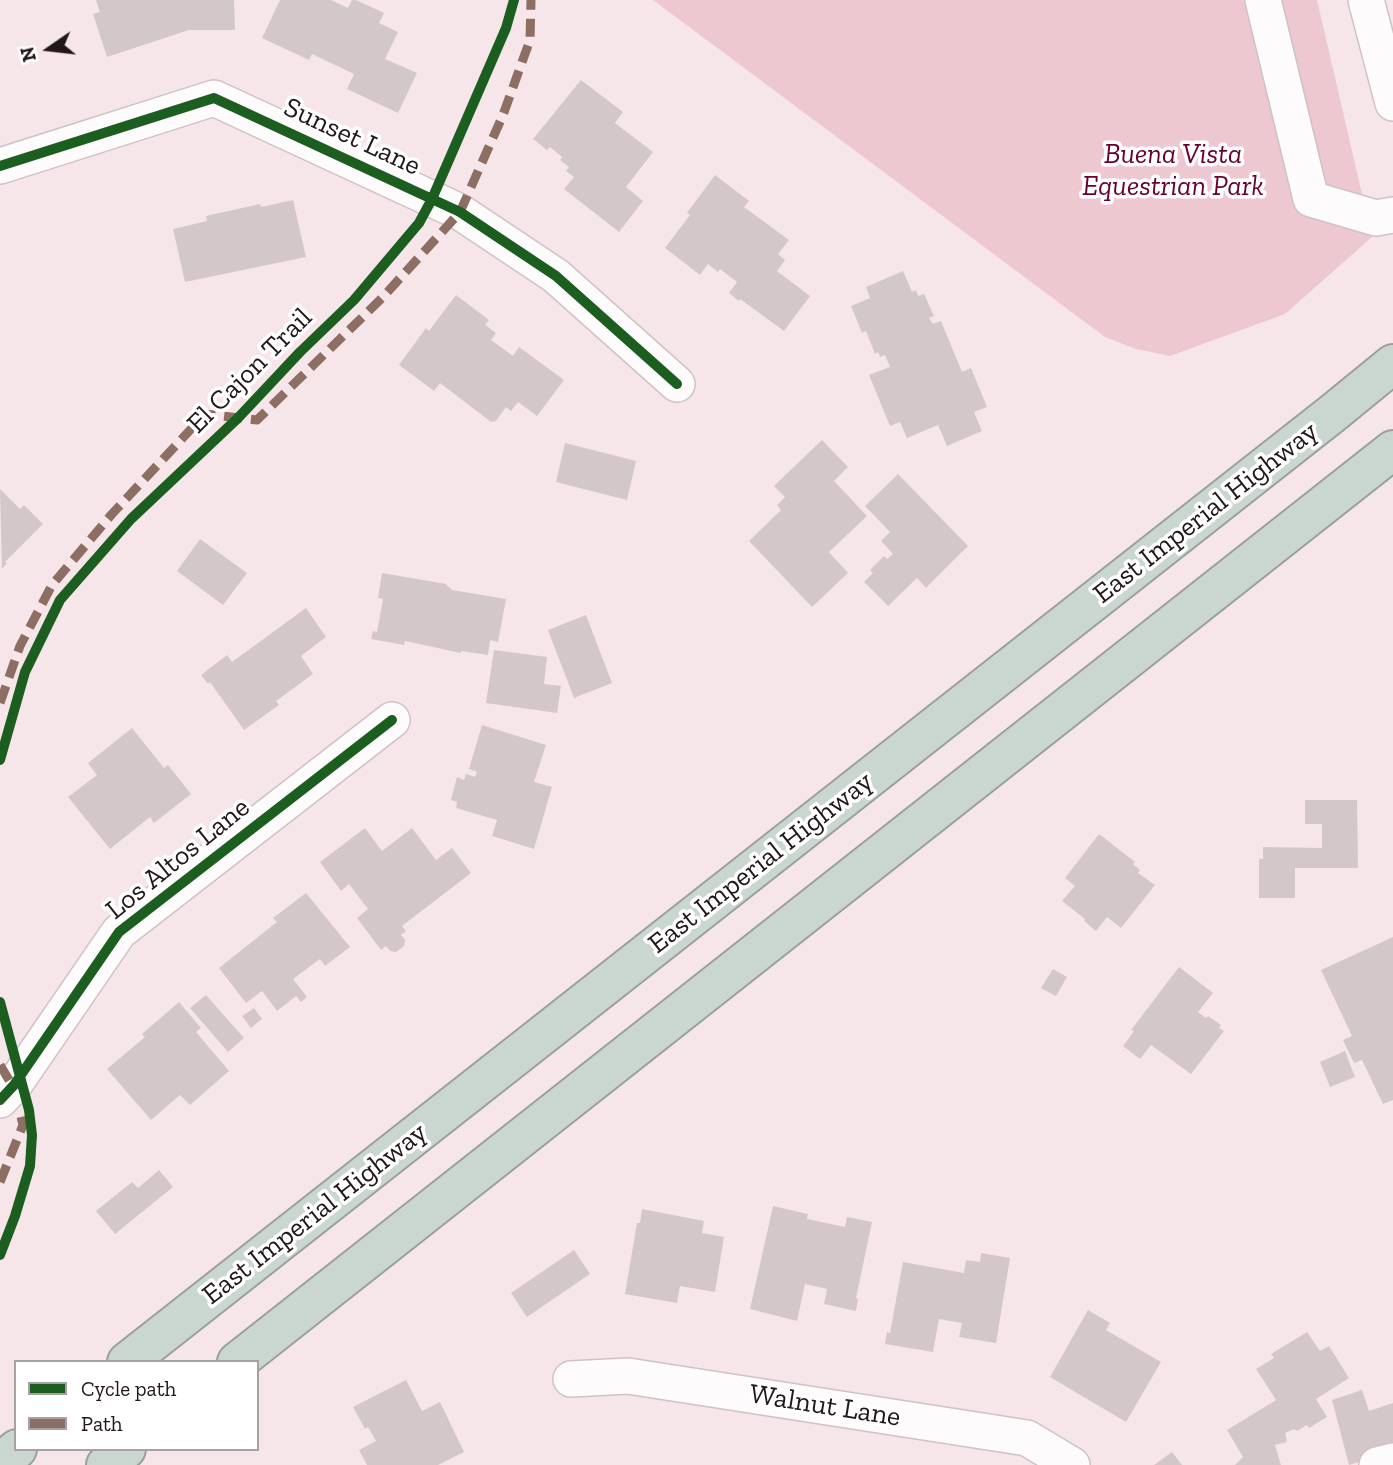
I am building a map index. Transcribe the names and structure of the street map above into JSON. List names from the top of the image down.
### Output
{
  "streets": {
    "highway": ["East Imperial Highway"],
    "street": ["Sunset Lane", "Los Altos Lane", "Walnut Lane"],
    "cycle path": ["El Cajon Trail"]
  },
  "parks": ["Buena Vista Equestrian Park"],
  "legend": ["Cycle path", "Path"],
  "north": "left"
}
